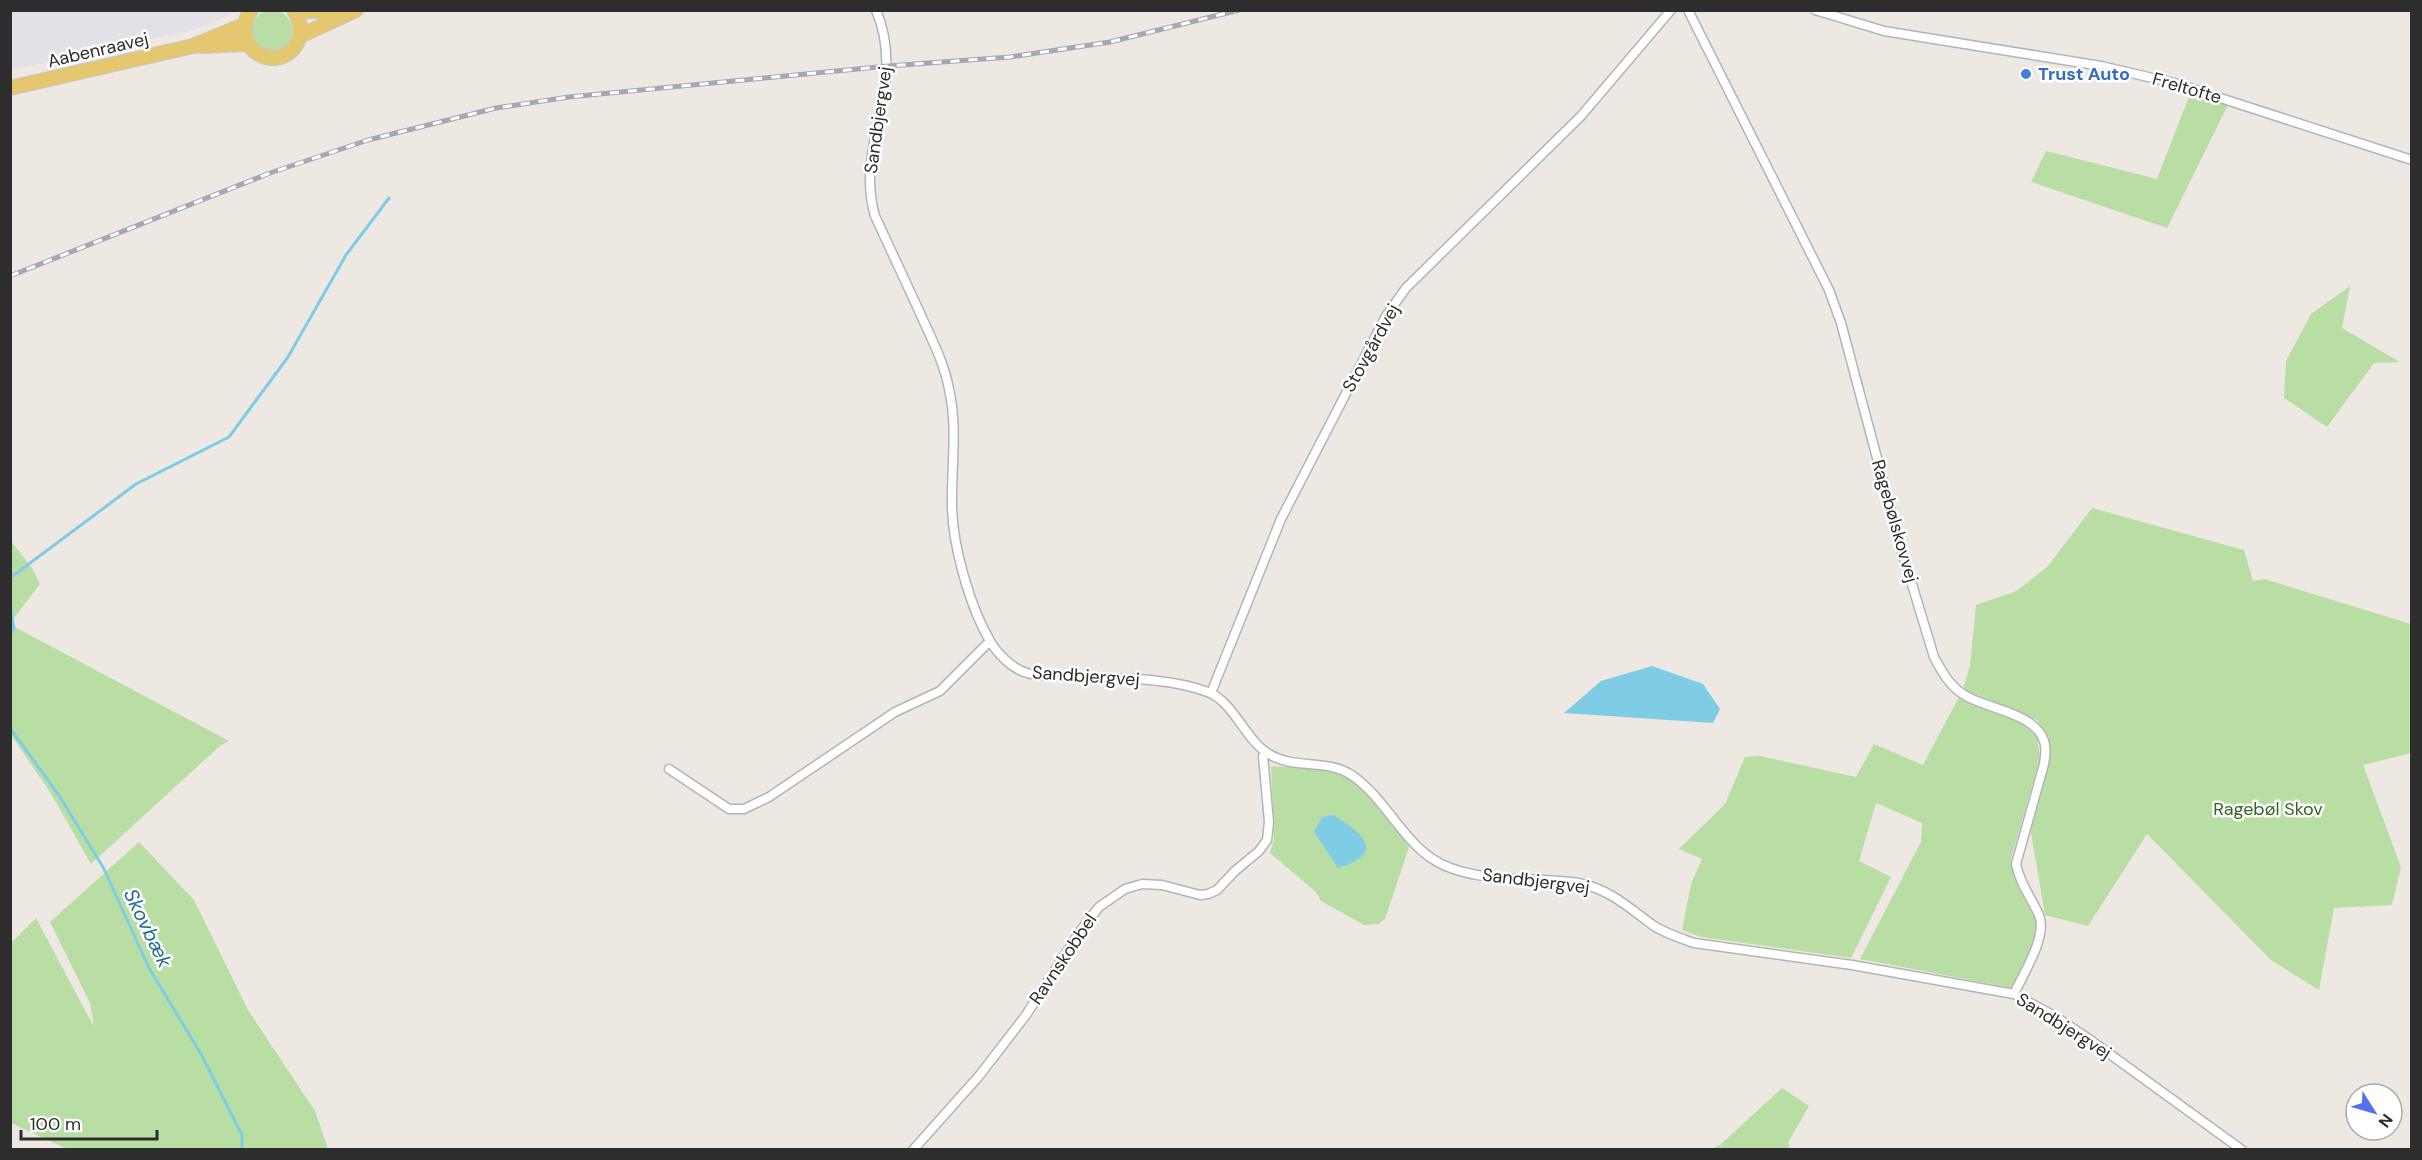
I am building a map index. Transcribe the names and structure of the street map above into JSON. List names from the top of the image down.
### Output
{
  "streets": {
    "main road": ["Aabenraavej"],
    "street": [
      "Freltofte",
      "Sandbjergvej",
      "Stovgårdvej",
      "Ragebølskovvej",
      "Ravnskobbel"
    ]
  },
  "crossings": [
    ["Sandbjergvej", "Stovgårdvej"],
    ["Sandbjergvej", "Ragebølskovvej"],
    ["Sandbjergvej", "Ravnskobbel"]
  ],
  "water": ["Skovbæk"],
  "parks": ["Ragebøl Skov"],
  "places": ["Trust Auto"],
  "scale_bar": "100 m",
  "north": "bottom right"
}
